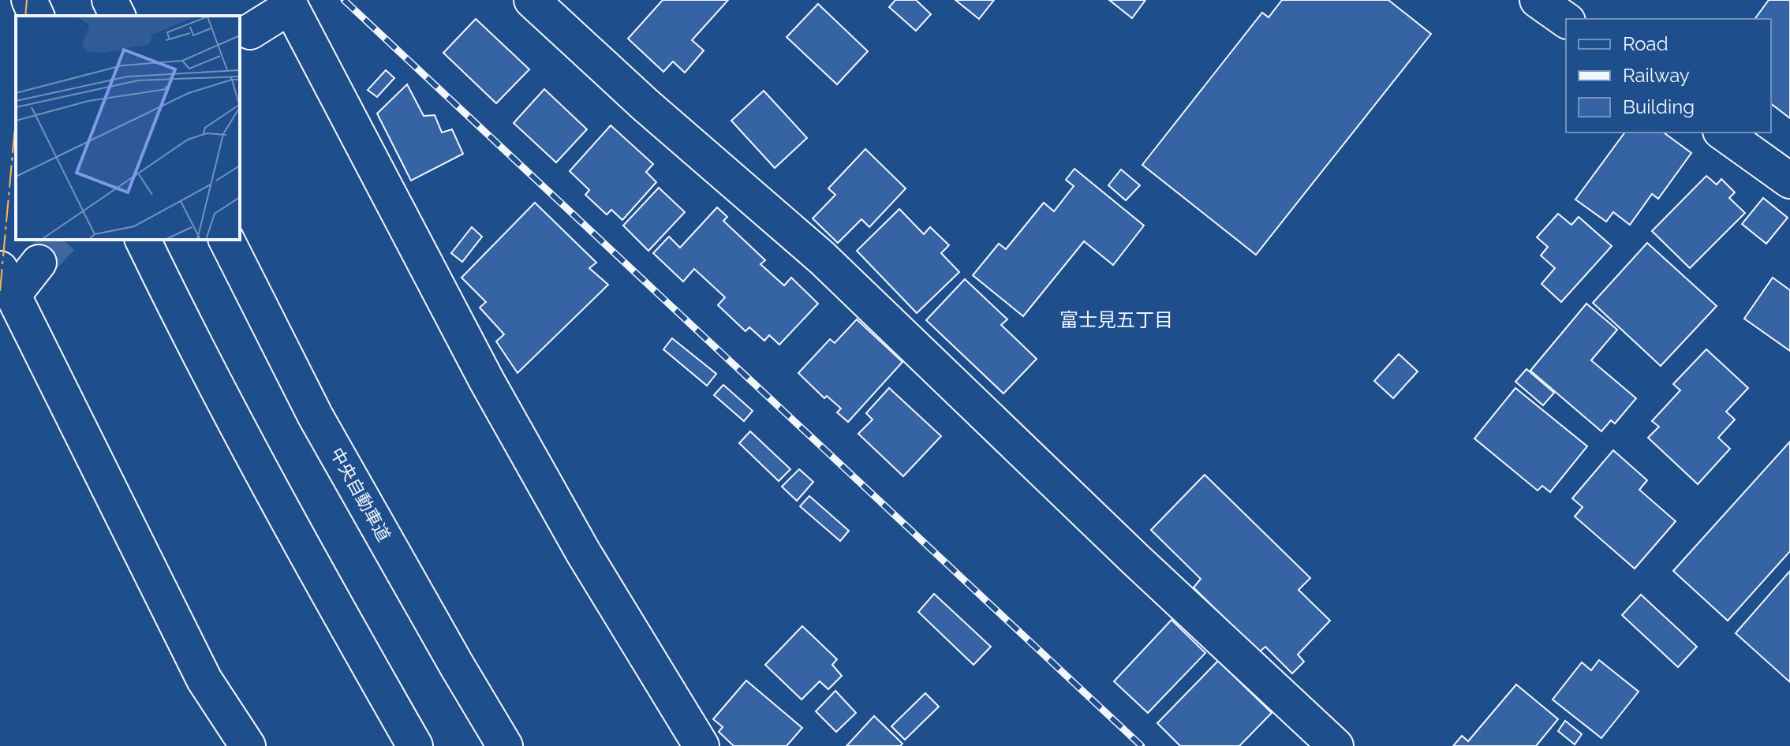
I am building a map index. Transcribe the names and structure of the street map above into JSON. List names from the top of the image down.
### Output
{
  "streets": {
    "main road": ["中央自動車道"]
  },
  "districts": ["富士見五丁目"],
  "legend": ["Road", "Railway", "Building"]
}
